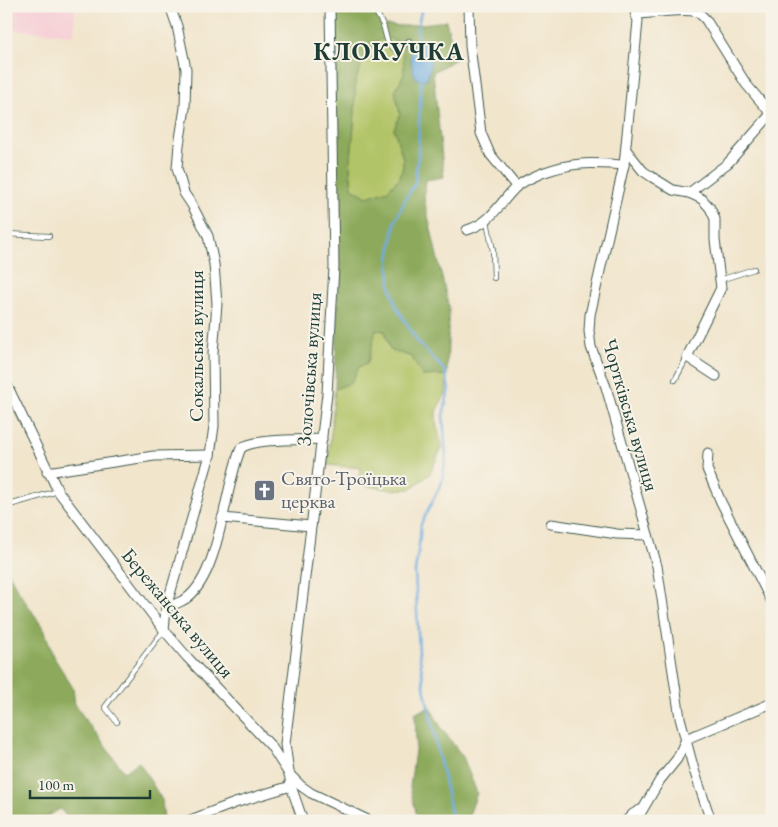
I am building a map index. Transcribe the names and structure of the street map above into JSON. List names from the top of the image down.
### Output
{
  "streets": {
    "street": [
      "Сокальська вулиця",
      "Золочівська вулиця",
      "Чортківська вулиця",
      "Бережанська вулиця"
    ]
  },
  "crossings": [
    ["Сокальська вулиця", "Бережанська вулиця"],
    ["Золочівська вулиця", "Бережанська вулиця"]
  ],
  "districts": ["КЛОКУЧКА"],
  "places": {
    "church": ["Свято-Троїцька церква"]
  },
  "scale_bar": "100 m"
}
